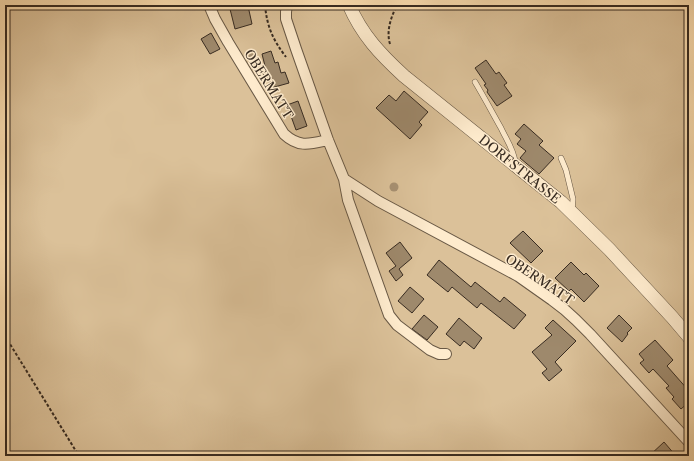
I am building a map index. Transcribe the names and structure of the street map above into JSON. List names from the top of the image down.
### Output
{
  "streets": {
    "street": ["OBERMATT", "DORFSTRASSE"]
  }
}
